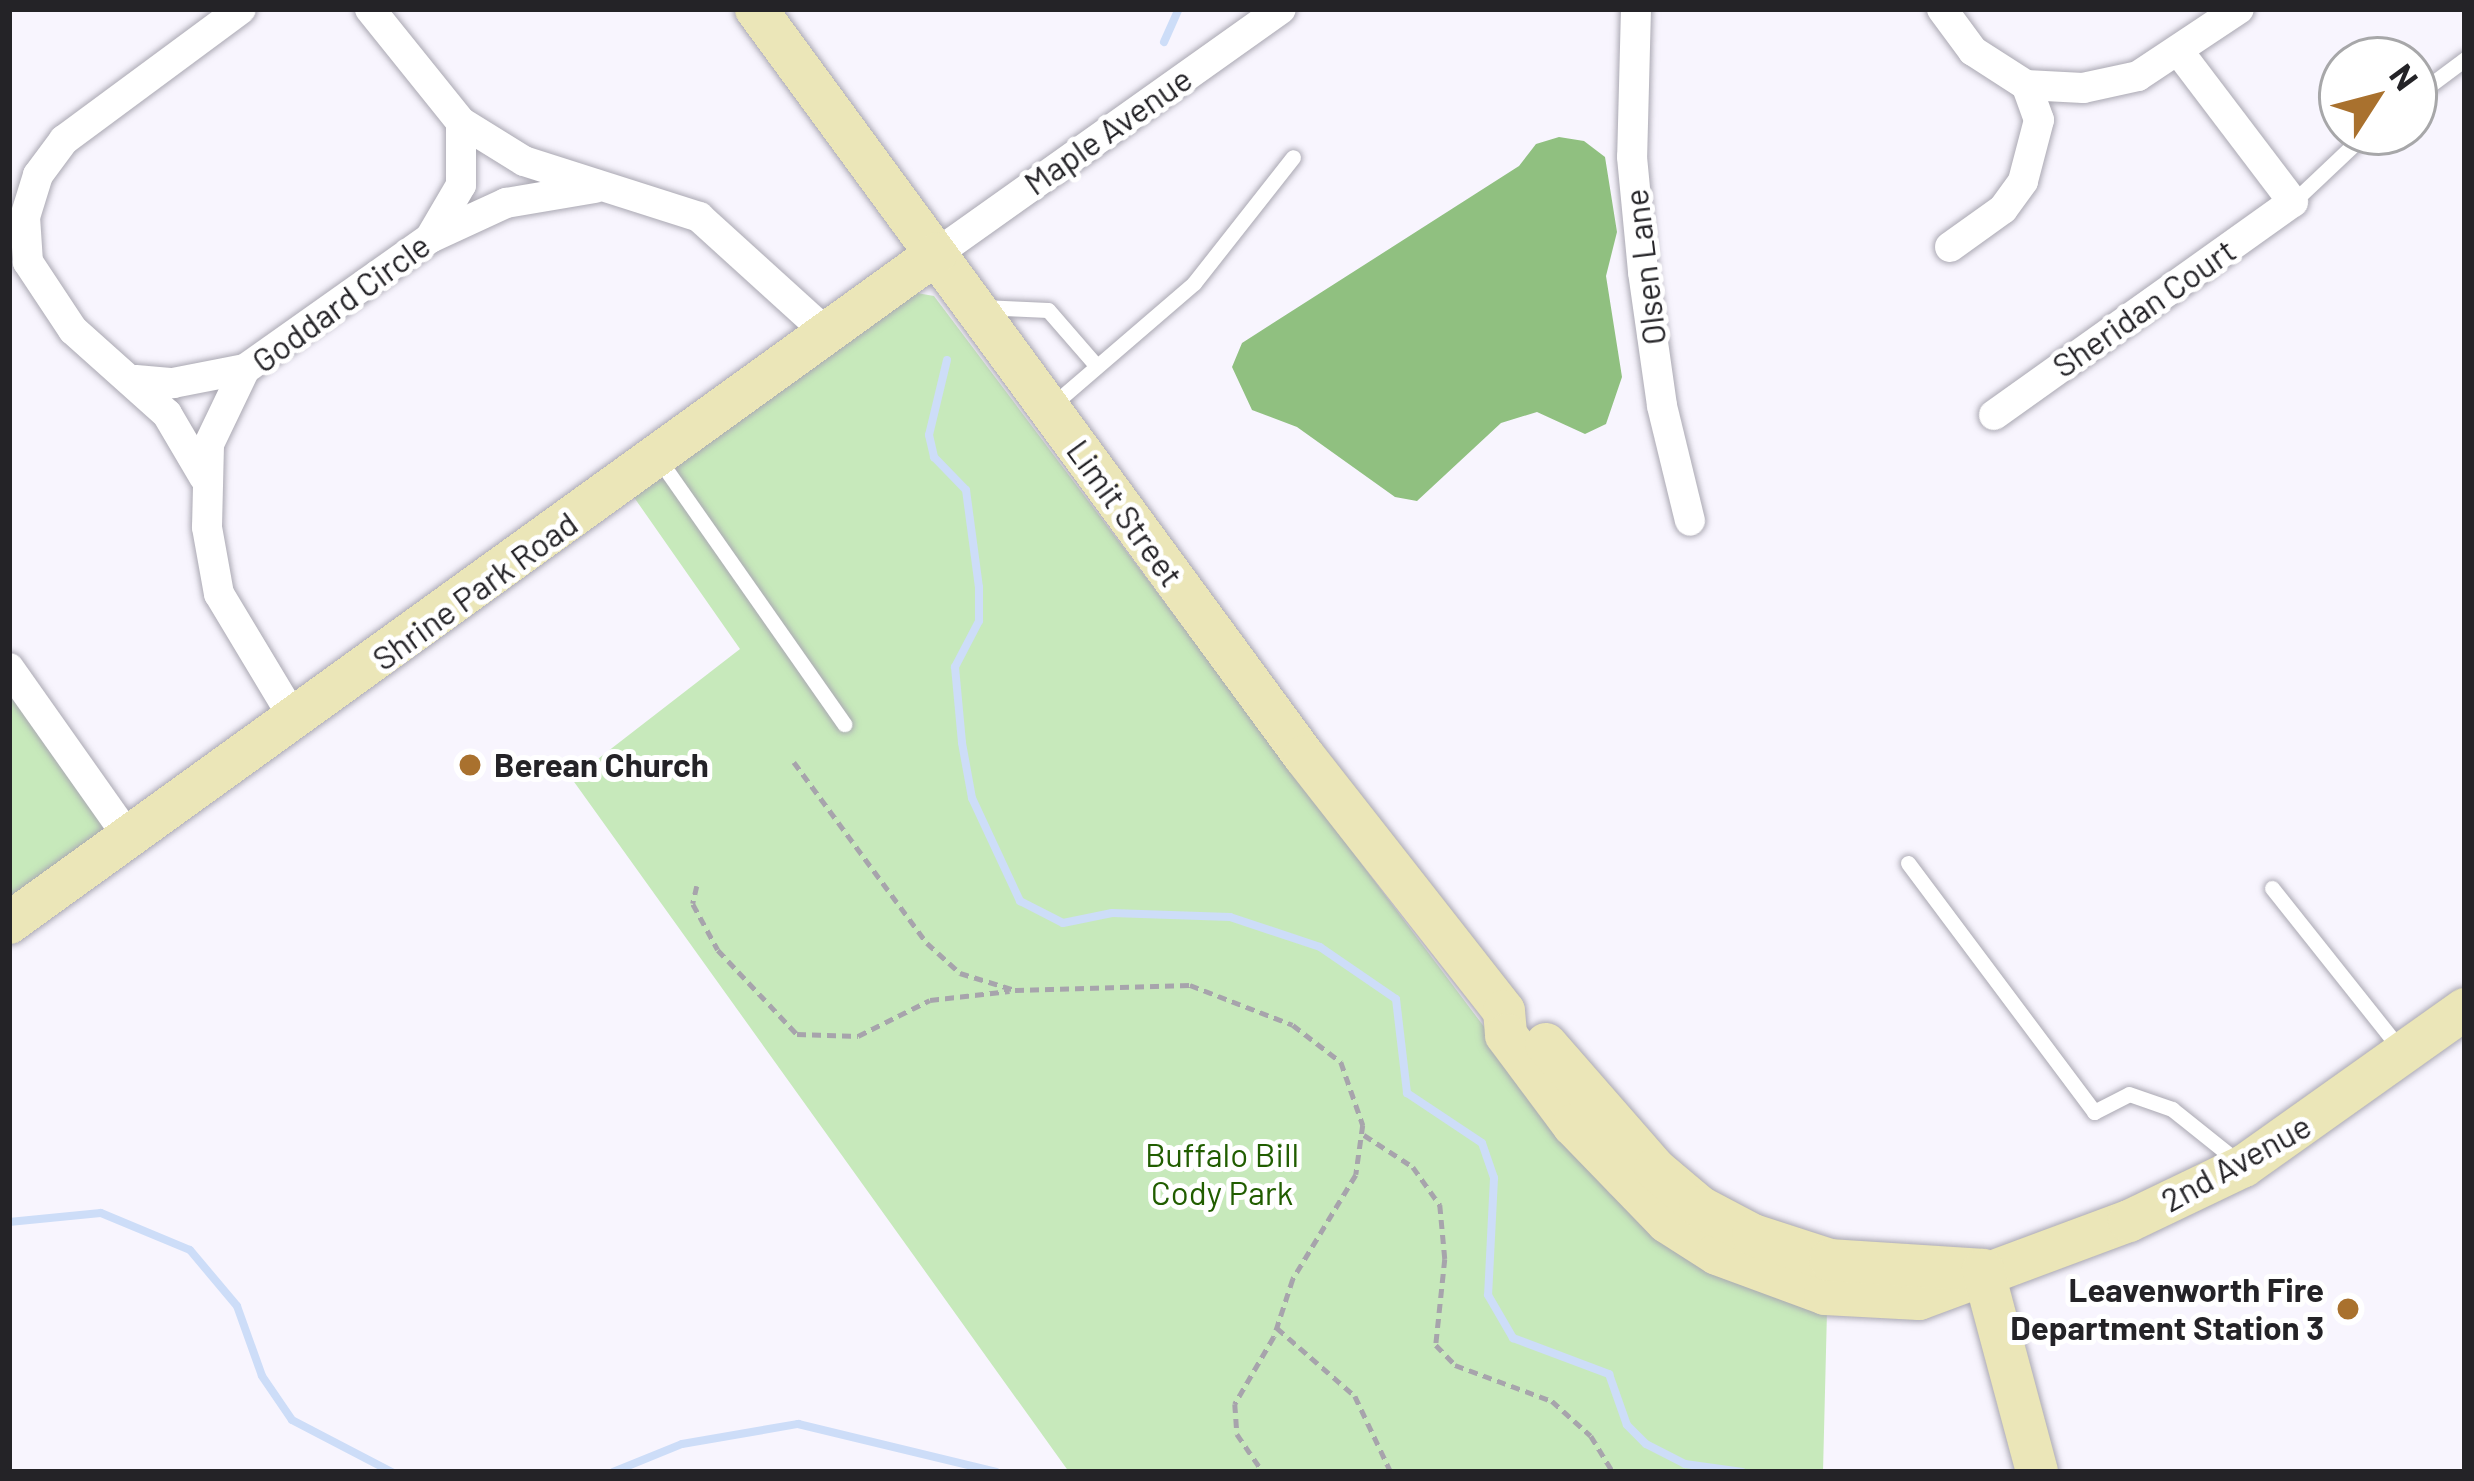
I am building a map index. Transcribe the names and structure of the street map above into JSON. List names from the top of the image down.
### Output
{
  "streets": {
    "street": [
      "Maple Avenue",
      "Olsen Lane",
      "Goddard Circle",
      "Sheridan Court",
      "Limit Street",
      "Shrine Park Road",
      "2nd Avenue"
    ]
  },
  "crossings": [
    ["Maple Avenue", "Limit Street"],
    ["Maple Avenue", "Shrine Park Road"],
    ["Goddard Circle", "Shrine Park Road"],
    ["Limit Street", "Shrine Park Road"],
    ["Limit Street", "2nd Avenue"]
  ],
  "parks": ["Buffalo Bill Cody Park"],
  "places": ["Berean Church", "Leavenworth Fire Department Station 3"],
  "north": "top right"
}
